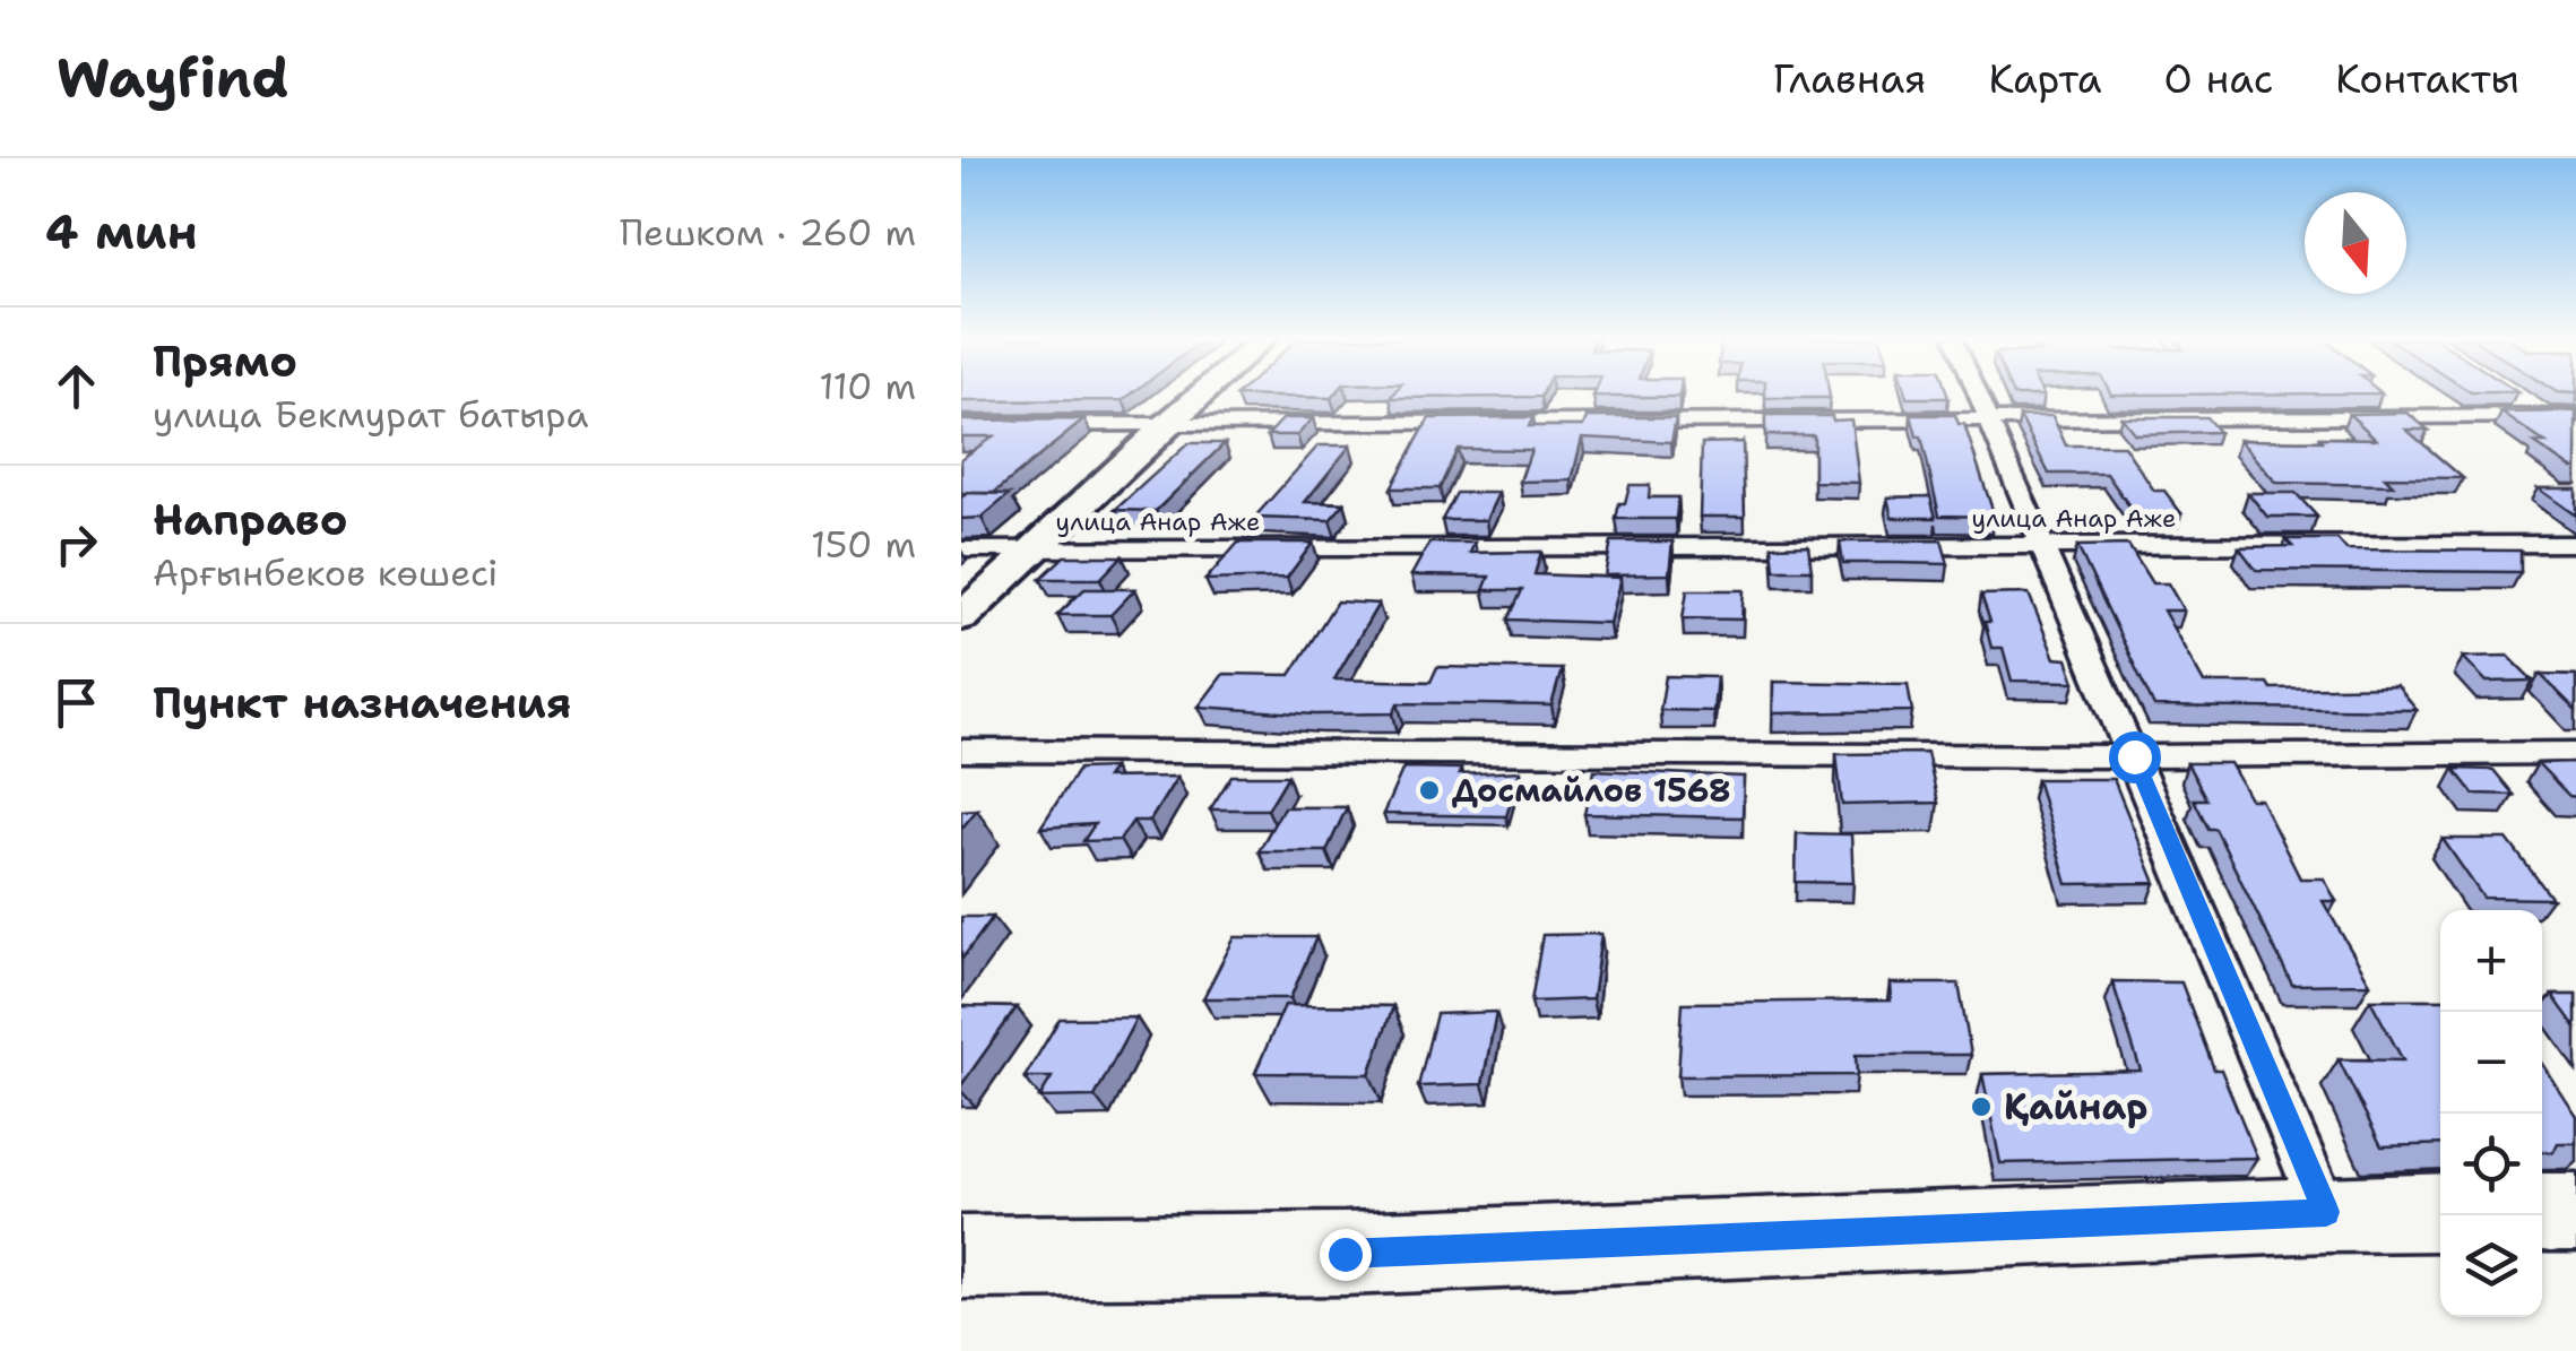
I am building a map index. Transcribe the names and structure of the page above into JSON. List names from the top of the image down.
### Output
{
  "streets": {
    "street": ["улица Анар Аже"]
  },
  "places": ["Досмайлов 1568", "Қайнар"],
  "north": "bottom",
  "page": {
    "header": "Wayfind",
    "nav": [
      "Главная",
      "Карта",
      "О нас",
      "Контакты"
    ],
    "heading": ["4 мин", "Пешком · 260 m"],
    "list": [
      ["Прямо", "улица Бекмурат батыра", "110 m"],
      ["Направо", "Арғынбеков көшесі", "150 m"],
      "Пункт назначения"
    ],
    "map_buttons": ["+", "−"]
  }
}
